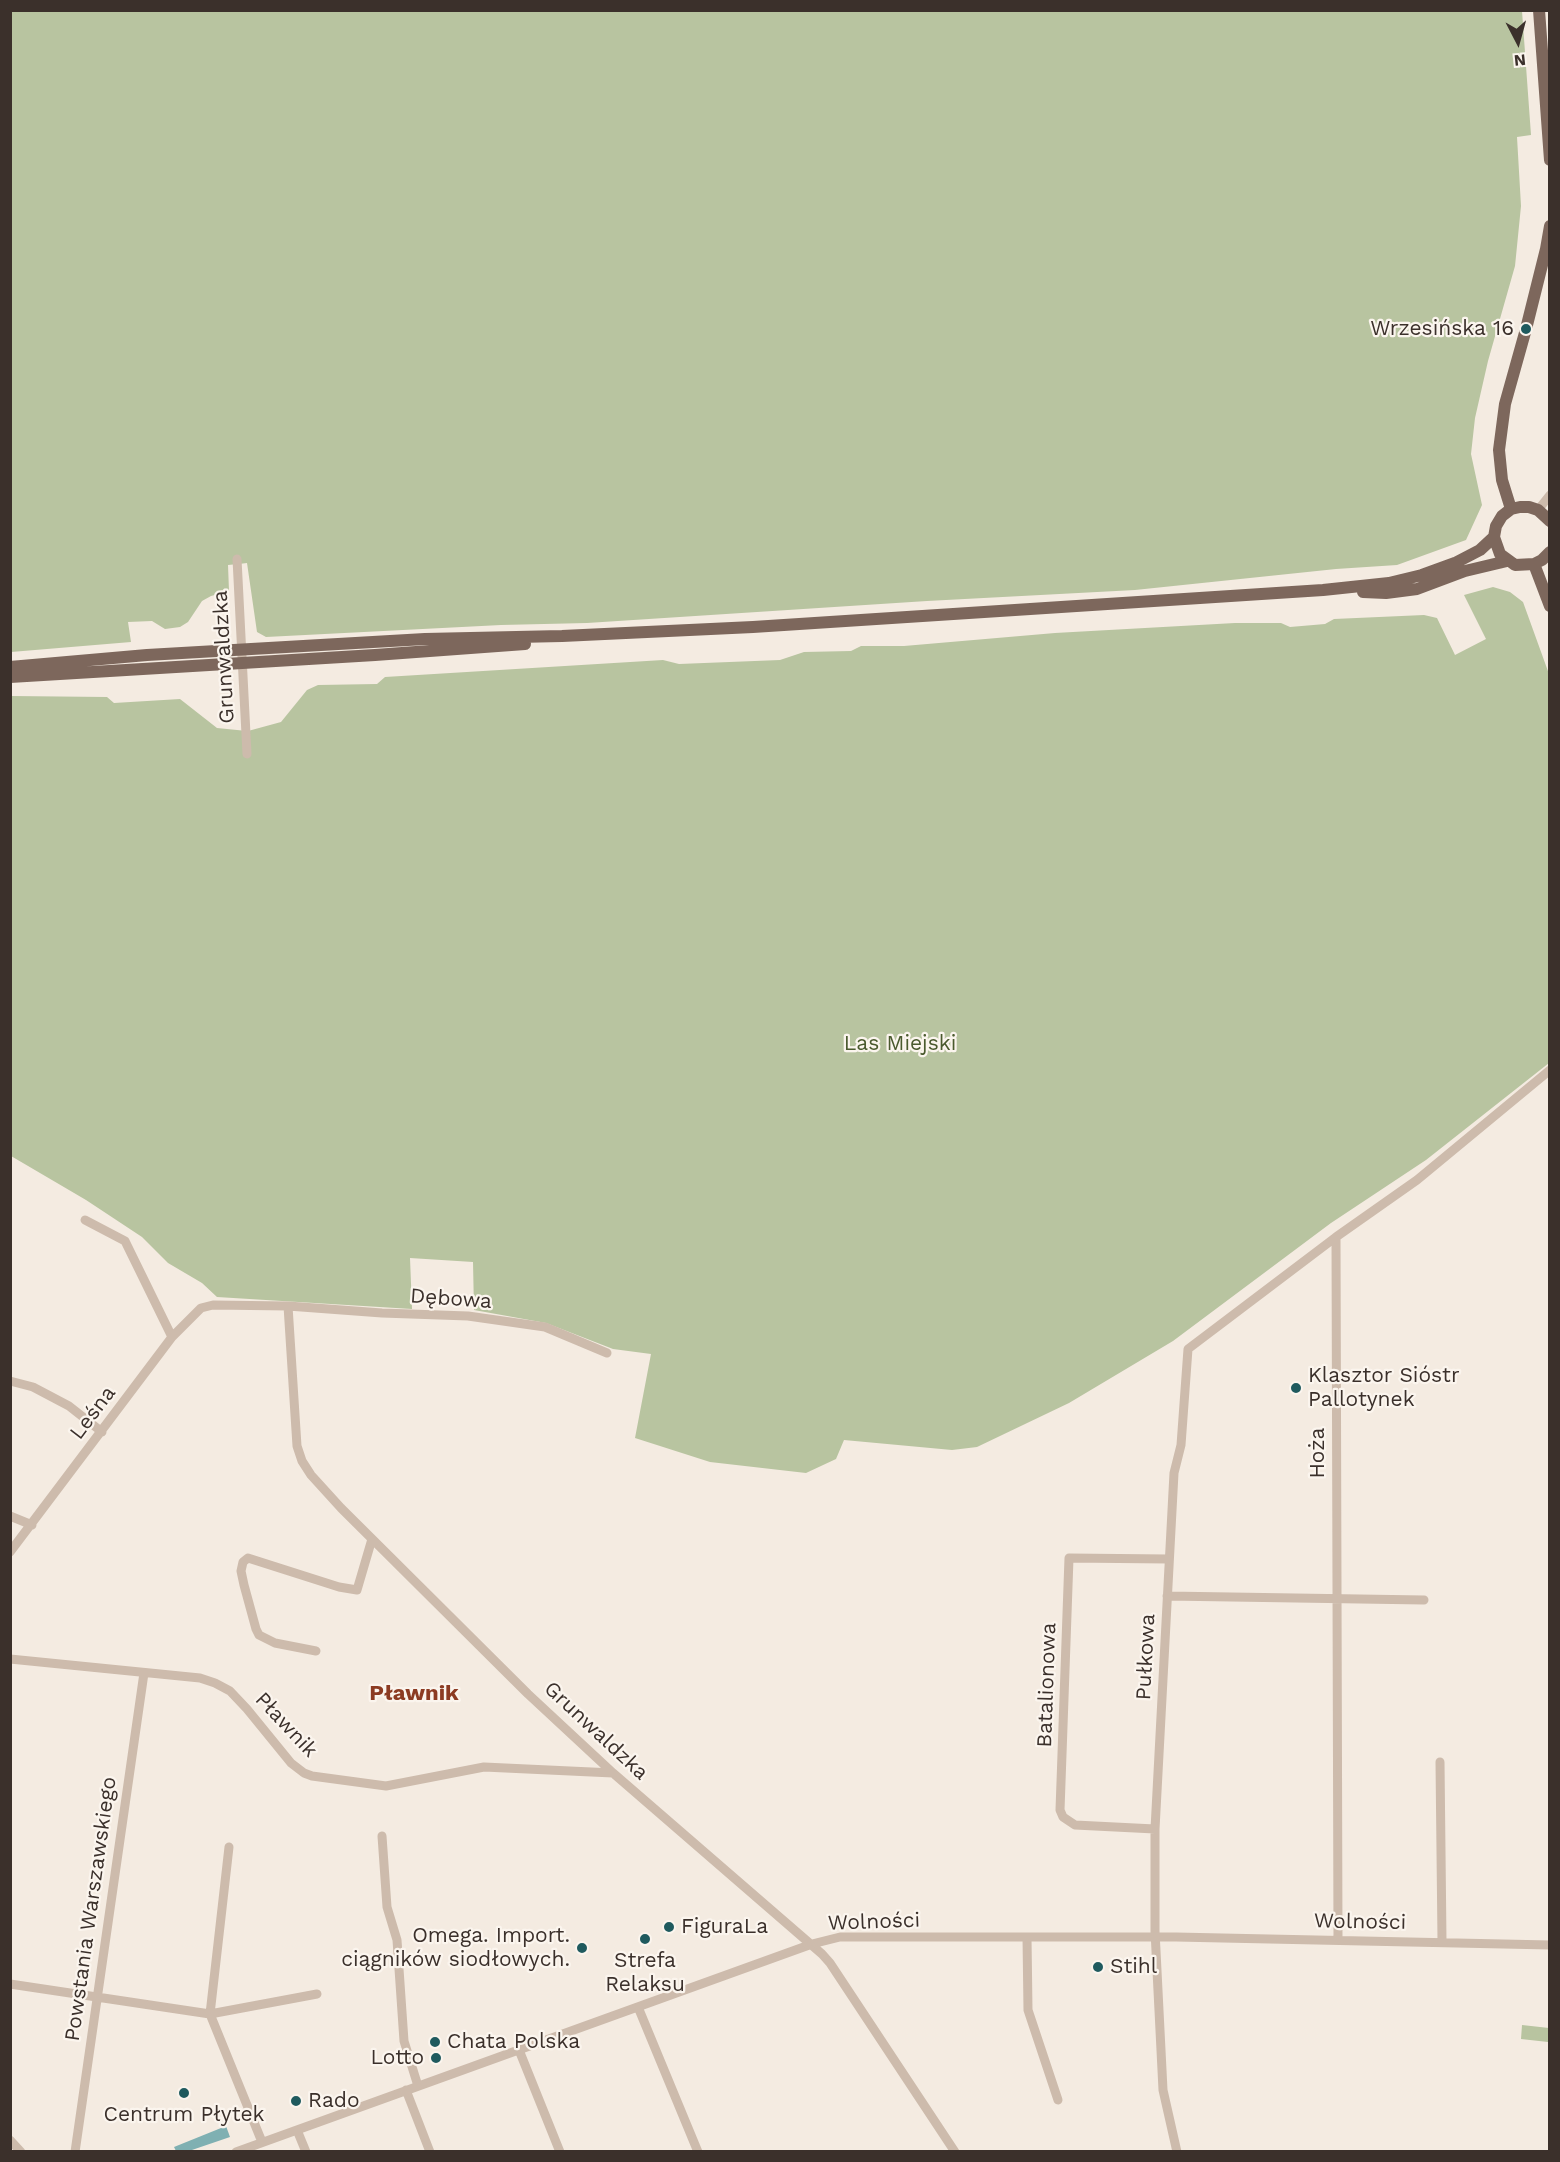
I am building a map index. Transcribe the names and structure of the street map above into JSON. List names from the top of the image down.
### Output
{
  "streets": {
    "street": [
      "Grunwaldzka",
      "Dębowa",
      "Leśna",
      "Hoża",
      "Pułkowa",
      "Batalionowa",
      "Pławnik",
      "Powstania Warszawskiego",
      "Wolności"
    ]
  },
  "crossings": [
    ["Grunwaldzka", "Dębowa"],
    ["Grunwaldzka", "Pławnik"],
    ["Grunwaldzka", "Wolności"],
    ["Dębowa", "Leśna"],
    ["Hoża", "Pułkowa"],
    ["Hoża", "Wolności"],
    ["Pułkowa", "Batalionowa"],
    ["Pułkowa", "Wolności"],
    ["Pławnik", "Powstania Warszawskiego"]
  ],
  "districts": ["Pławnik"],
  "parks": ["Las Miejski"],
  "places": [
    "Wrzesińska 16",
    "Klasztor Sióstr Pallotynek",
    "FiguraLa",
    "Strefa Relaksu",
    "Omega. Import. ciągników siodłowych.",
    "Stihl",
    "Chata Polska",
    "Lotto",
    "Centrum Płytek",
    "Rado"
  ],
  "north": "bottom"
}
